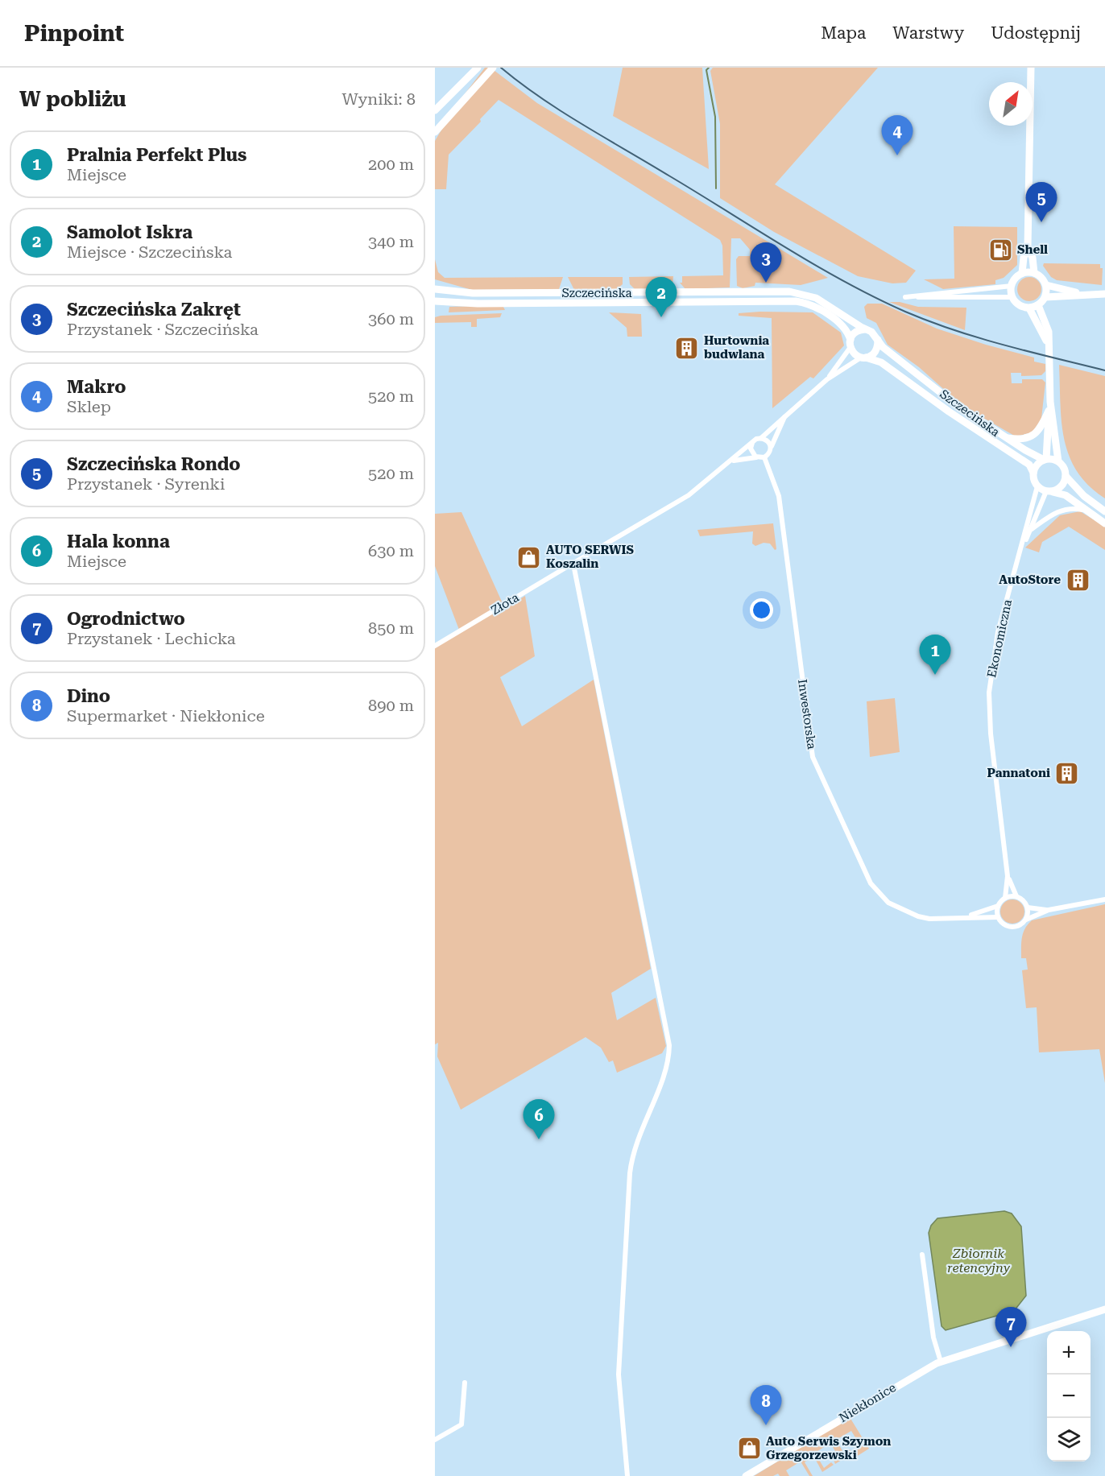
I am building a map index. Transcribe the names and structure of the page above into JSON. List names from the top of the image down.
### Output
{
  "streets": {
    "main road": ["Szczecińska", "Niekłonice"],
    "street": ["Złota", "Ekonomiczna", "Inwestorska"]
  },
  "crossings": [
    ["Szczecińska", "Ekonomiczna"],
    ["Złota", "Inwestorska"],
    ["Ekonomiczna", "Inwestorska"]
  ],
  "water": ["Zbiornik retencyjny"],
  "places": {
    "fuel station": ["Shell"],
    "building": ["Hurtownia budwlana", "AutoStore", "Pannatoni"],
    "shop": ["AUTO SERWIS Koszalin", "Auto Serwis Szymon Grzegorzewski"]
  },
  "north": "top right",
  "page": {
    "header": "Pinpoint",
    "nav": ["Mapa", "Warstwy", "Udostępnij"],
    "heading": ["W pobliżu", "Wyniki: 8"],
    "pins": [
      "4",
      "5",
      "3",
      "2",
      "1",
      "6",
      "7",
      "8"
    ],
    "list": [
      {
        "mark": "1",
        "name": "Pralnia Perfekt Plus",
        "note": "Miejsce",
        "value": "200 m"
      },
      {
        "mark": "2",
        "name": "Samolot Iskra",
        "note": "Miejsce · Szczecińska",
        "value": "340 m"
      },
      {
        "mark": "3",
        "name": "Szczecińska Zakręt",
        "note": "Przystanek · Szczecińska",
        "value": "360 m"
      },
      {
        "mark": "4",
        "name": "Makro",
        "note": "Sklep",
        "value": "520 m"
      },
      {
        "mark": "5",
        "name": "Szczecińska Rondo",
        "note": "Przystanek · Syrenki",
        "value": "520 m"
      },
      {
        "mark": "6",
        "name": "Hala konna",
        "note": "Miejsce",
        "value": "630 m"
      },
      {
        "mark": "7",
        "name": "Ogrodnictwo",
        "note": "Przystanek · Lechicka",
        "value": "850 m"
      },
      {
        "mark": "8",
        "name": "Dino",
        "note": "Supermarket · Niekłonice",
        "value": "890 m"
      }
    ],
    "map_buttons": ["+", "−"]
  }
}
